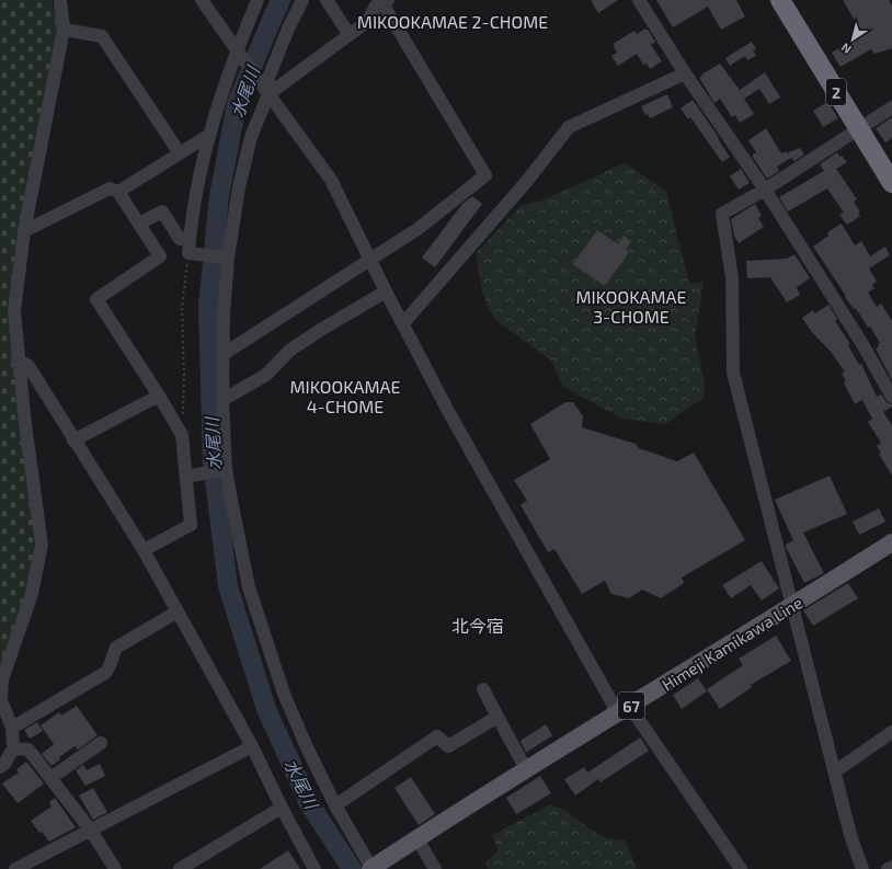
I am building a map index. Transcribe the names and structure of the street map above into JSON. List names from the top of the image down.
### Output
{
  "streets": {
    "highway": ["2"],
    "main road": ["Himeji Kamikawa Line", "67"]
  },
  "districts": [
    "MIKOOKAMAE 2-CHOME",
    "MIKOOKAMAE 3-CHOME",
    "MIKOOKAMAE 4-CHOME",
    "北今宿"
  ],
  "water": ["水尾川"],
  "north": "bottom left"
}
